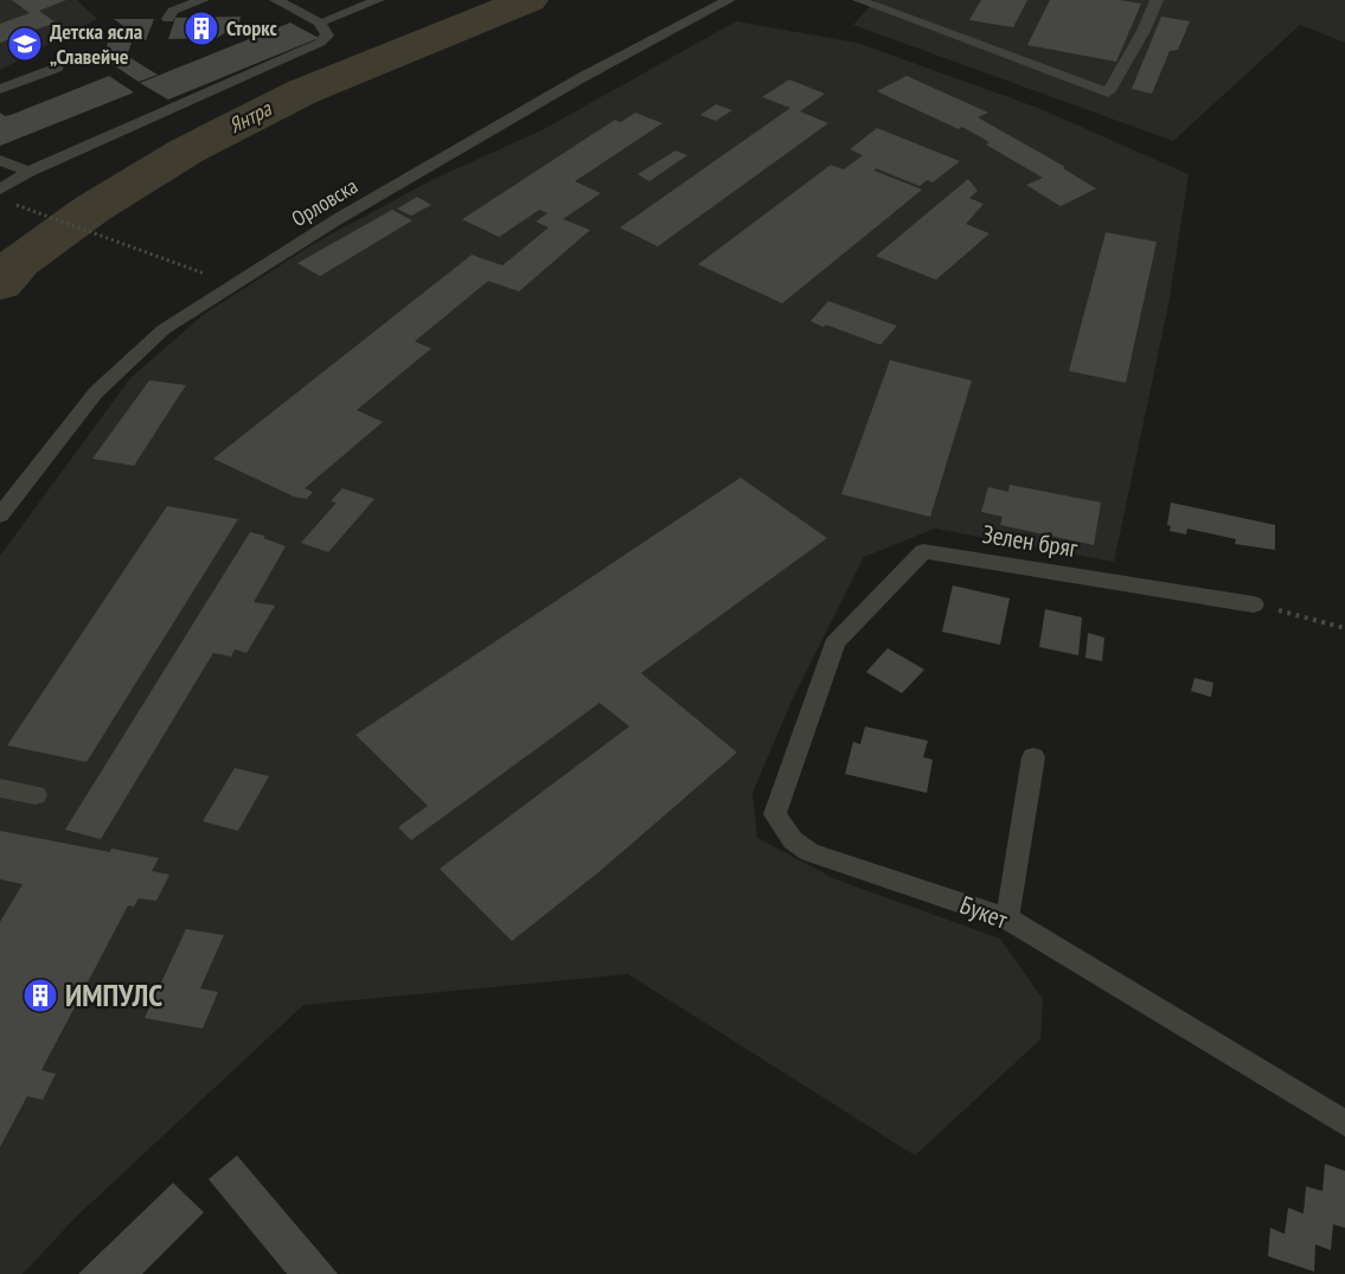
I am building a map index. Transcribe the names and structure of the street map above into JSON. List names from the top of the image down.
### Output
{
  "streets": {
    "street": ["Орловска", "Зелен бряг", "Букет"]
  },
  "crossings": [
    ["Зелен бряг", "Букет"]
  ],
  "water": ["Янтра"],
  "places": {
    "building": ["Сторкс", "ИМПУЛС"],
    "school or university": ["Детска ясла „Славейче"]
  }
}
